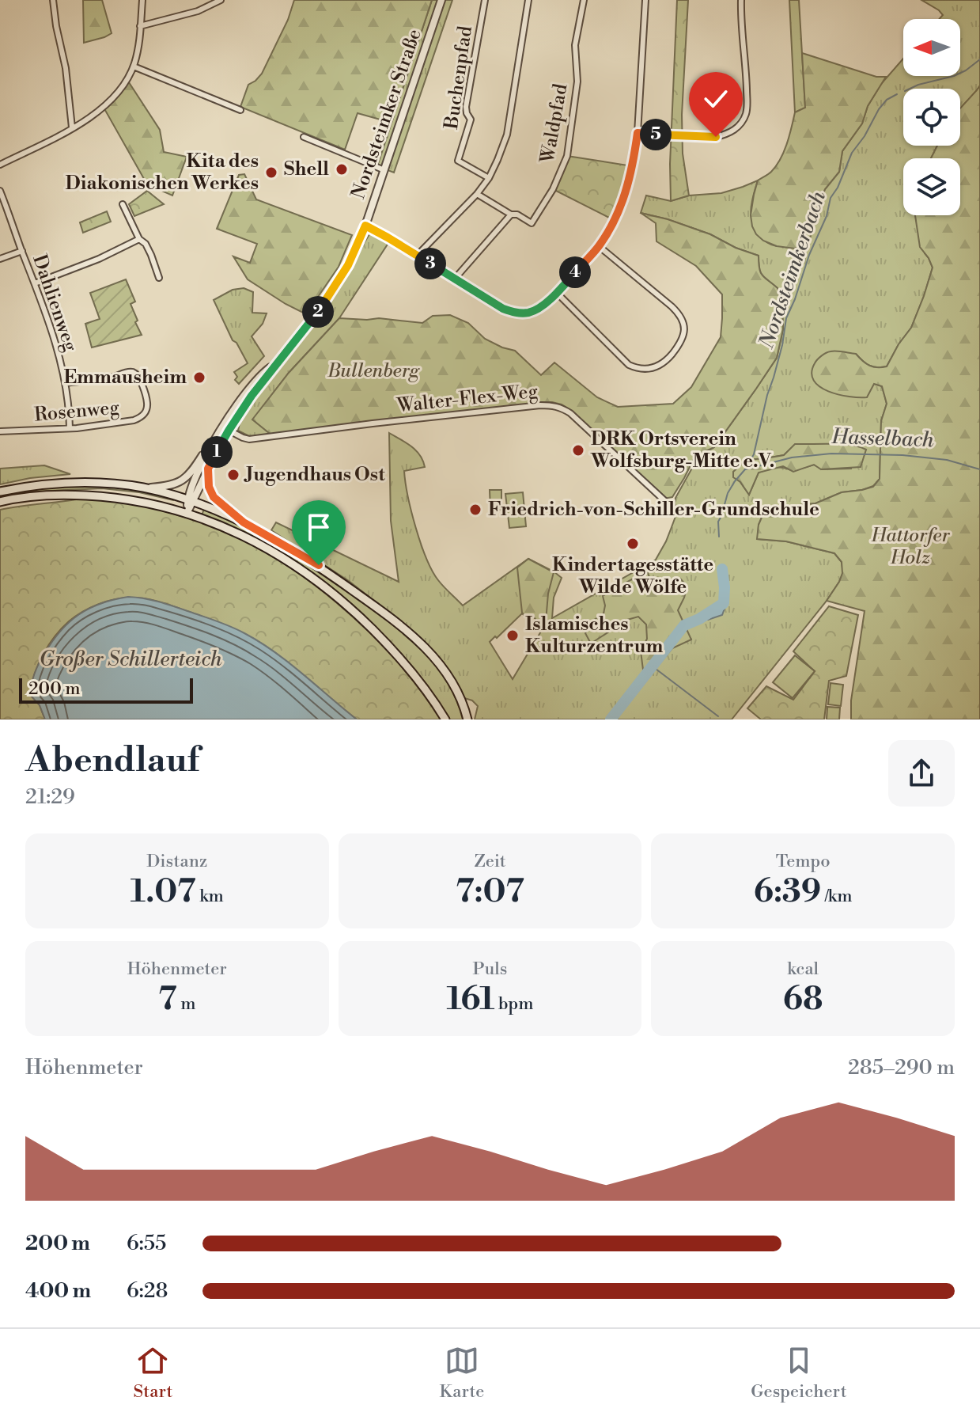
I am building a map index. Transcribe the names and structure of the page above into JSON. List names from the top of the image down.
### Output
{
  "streets": {
    "street": [
      "Buchenpfad",
      "Nordsteimker Straße",
      "Waldpfad",
      "Dahlienweg",
      "Walter-Flex-Weg",
      "Rosenweg"
    ]
  },
  "crossings": [
    ["Nordsteimker Straße", "Walter-Flex-Weg"],
    ["Dahlienweg", "Rosenweg"]
  ],
  "water": ["Nordsteimkerbach", "Hasselbach", "Großer Schillerteich"],
  "parks": ["Bullenberg", "Hattorfer Holz"],
  "places": [
    "Shell",
    "Kita des Diakonischen Werkes",
    "Emmausheim",
    "DRK Ortsverein Wolfsburg-Mitte e.V.",
    "Jugendhaus Ost",
    "Friedrich-von-Schiller-Grundschule",
    "Kindertagesstätte Wilde Wölfe",
    "Islamisches Kulturzentrum"
  ],
  "scale_bar": "200 m",
  "north": "left",
  "page": {
    "pins": [
      "5",
      "3",
      "4",
      "2",
      "1"
    ],
    "scale": "200 m",
    "heading": ["Abendlauf", "21:29"],
    "stats": [
      ["Distanz", "1.07 km"],
      ["Zeit", "7:07"],
      ["Tempo", "6:39 /km"],
      ["Höhenmeter", "7 m"],
      ["Puls", "161 bpm"],
      ["kcal", "68"]
    ],
    "chart": ["Höhenmeter", "285–290 m"],
    "list": [
      {
        "name": "200 m",
        "note": "6:55"
      },
      {
        "name": "400 m",
        "note": "6:28"
      }
    ],
    "tabs": ["Start", "Karte", "Gespeichert"]
  }
}
